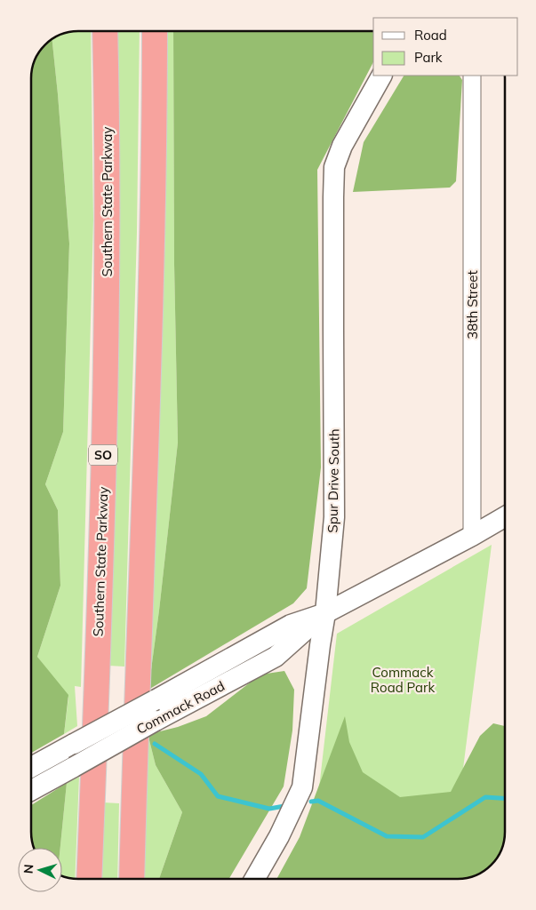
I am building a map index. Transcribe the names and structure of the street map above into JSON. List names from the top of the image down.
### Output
{
  "streets": {
    "highway": ["Southern State Parkway", "SO"],
    "street": ["38th Street", "Spur Drive South", "Commack Road"]
  },
  "crossings": [
    ["38th Street", "Commack Road"],
    ["Spur Drive South", "Commack Road"]
  ],
  "parks": ["Commack Road Park"],
  "legend": ["Road", "Park"],
  "north": "left"
}
